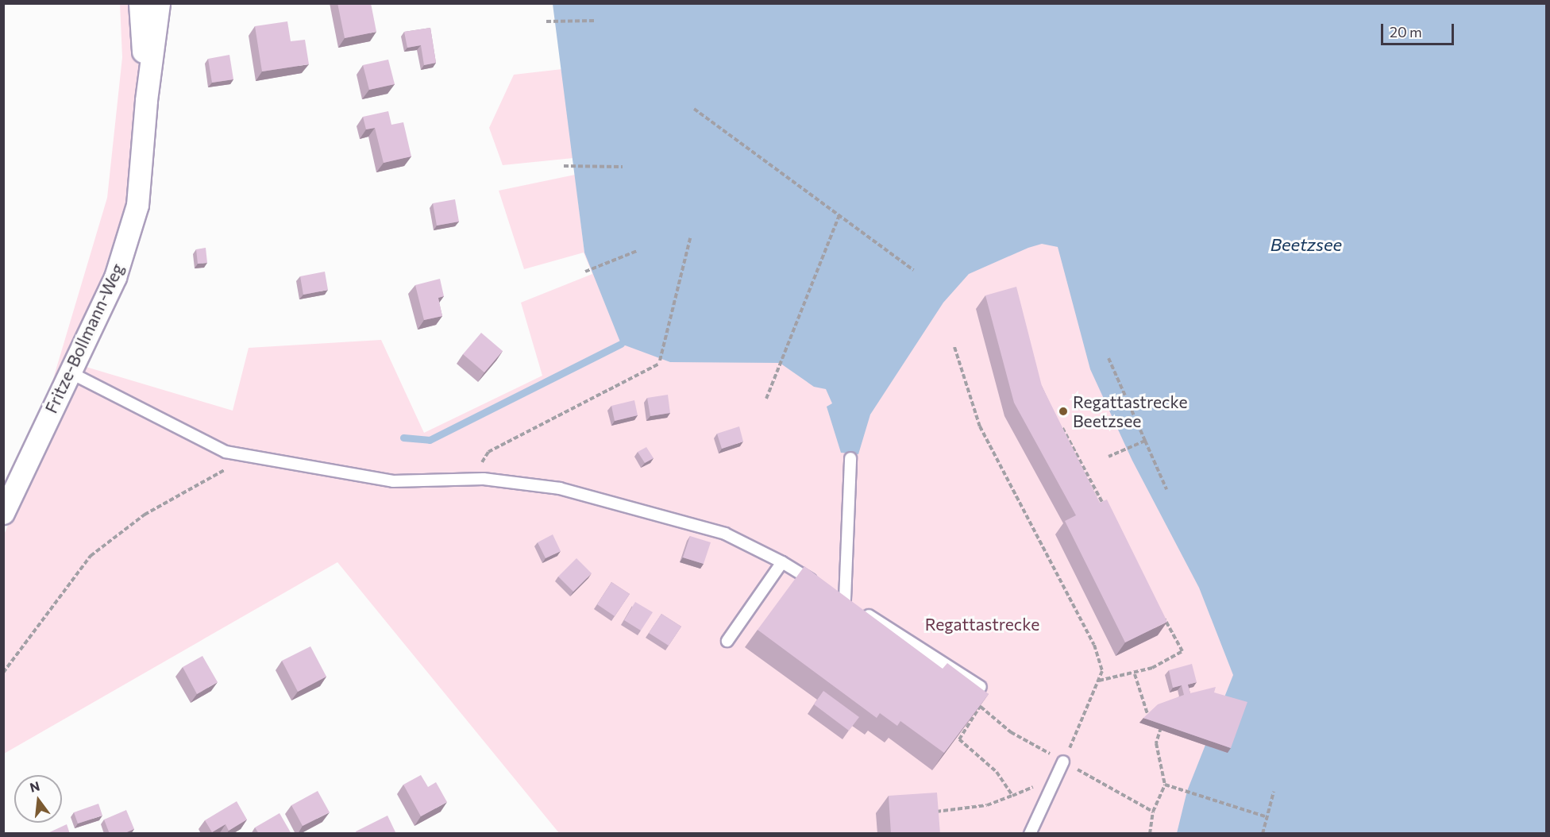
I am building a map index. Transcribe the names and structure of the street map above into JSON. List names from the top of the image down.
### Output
{
  "streets": {
    "street": ["Fritze-Bollmann-Weg"]
  },
  "water": ["Beetzsee"],
  "parks": ["Regattastrecke"],
  "places": ["Regattastrecke Beetzsee"],
  "scale_bar": "20 m",
  "north": "top"
}
